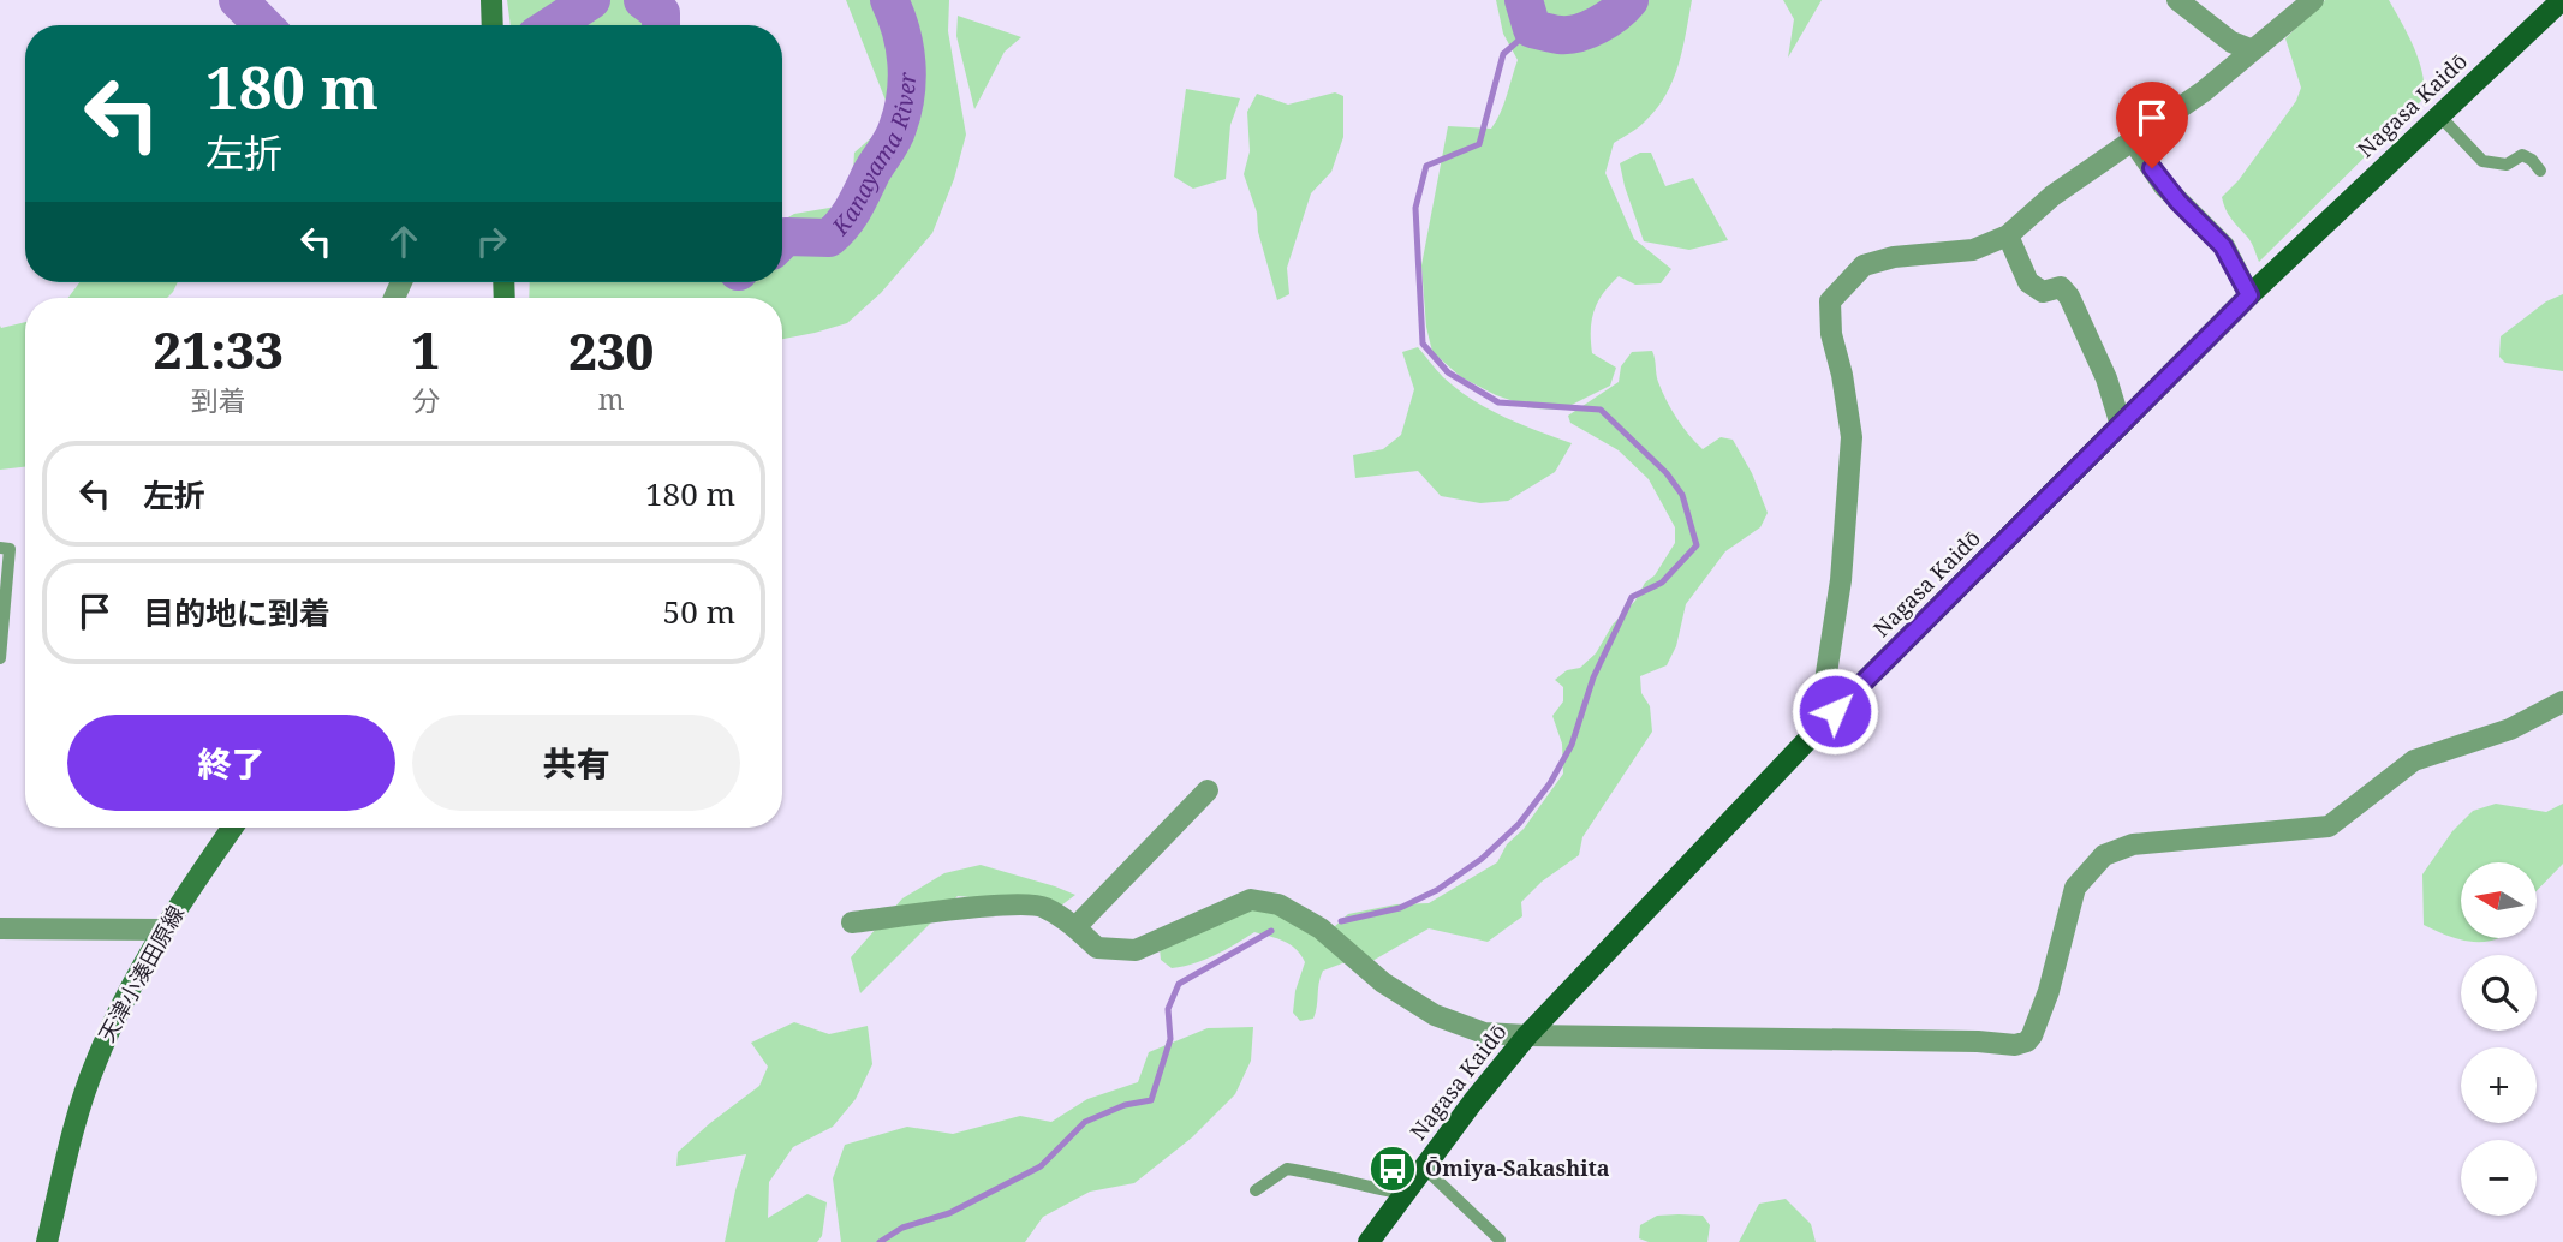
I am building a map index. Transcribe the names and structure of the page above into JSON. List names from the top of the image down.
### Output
{
  "streets": {
    "main road": ["Nagasa Kaidō", "天津小湊田原線"]
  },
  "water": ["Kanayama River"],
  "places": {
    "bus stop": ["Ōmiya-Sakashita"]
  },
  "north": "left",
  "page": {
    "turn": ["180 m", "左折"],
    "eta": [
      "21:33",
      "到着",
      "1",
      "分",
      "230",
      "m"
    ],
    "list": [
      {
        "name": "左折",
        "value": "180 m"
      },
      {
        "name": "目的地に到着",
        "value": "50 m"
      }
    ],
    "buttons": ["終了", "共有"],
    "map_buttons": ["+", "−"]
  }
}
